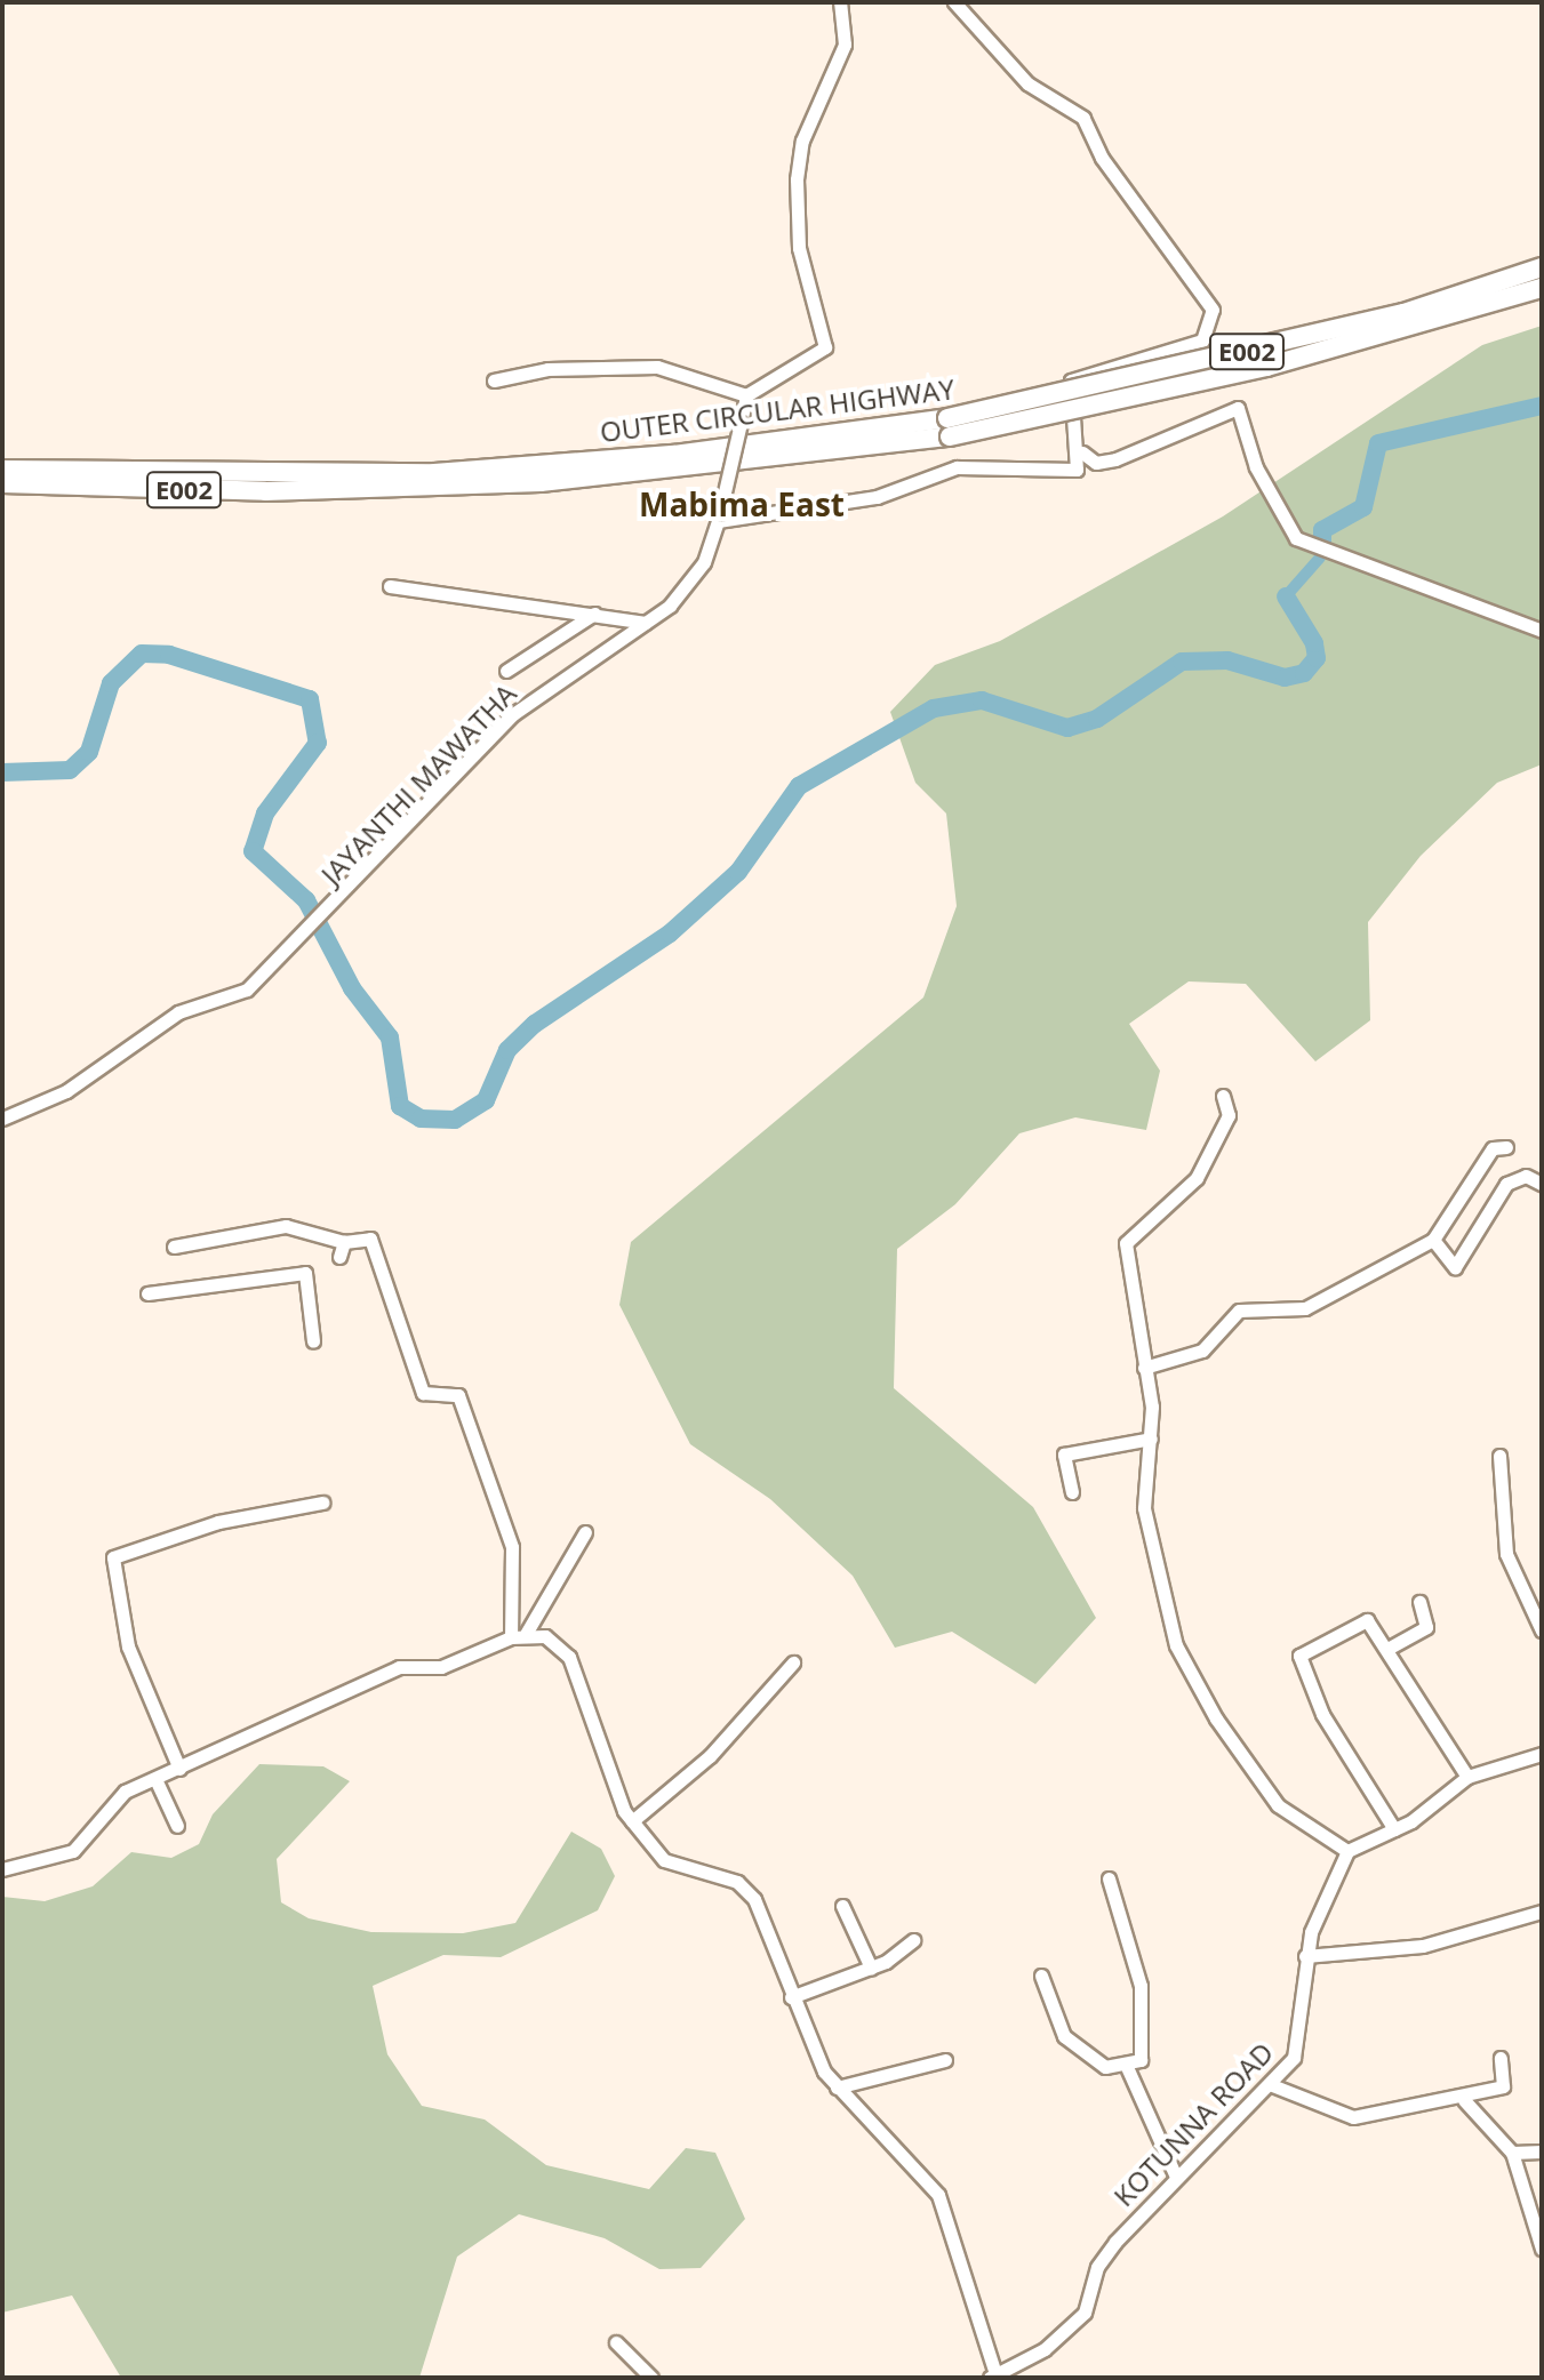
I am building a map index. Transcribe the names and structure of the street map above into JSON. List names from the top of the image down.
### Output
{
  "streets": {
    "highway": ["E002", "OUTER CIRCULAR HIGHWAY"],
    "street": ["JAYANTHI MAWATHA", "KOTUNNA ROAD"]
  },
  "districts": ["Mabima East"]
}
